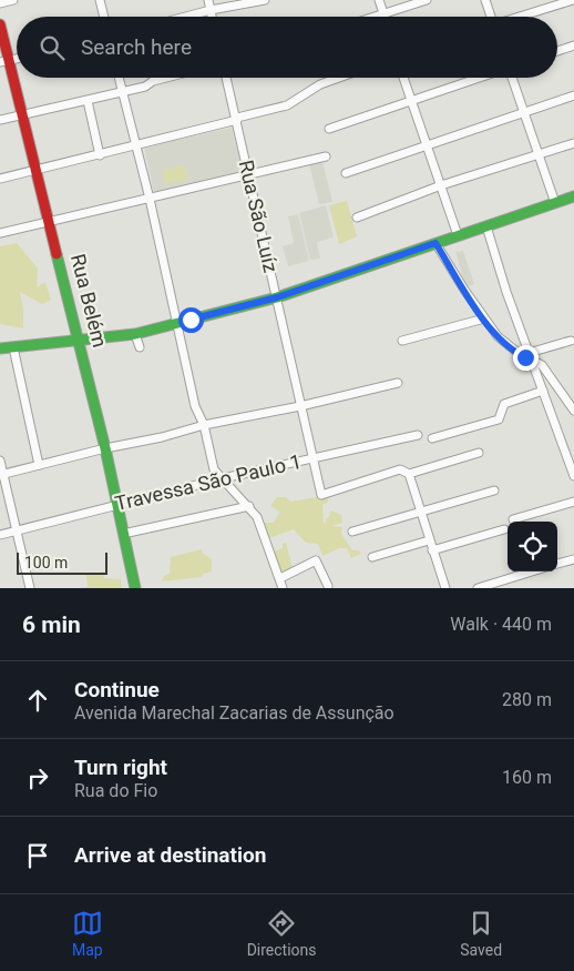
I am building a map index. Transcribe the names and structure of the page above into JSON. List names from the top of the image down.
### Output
{
  "streets": {
    "main road": ["Rua Belém"],
    "street": ["Rua São Luíz", "Travessa São Paulo 1"]
  },
  "crossings": [
    ["Rua São Luíz", "Travessa São Paulo 1"],
    ["Rua Belém", "Travessa São Paulo 1"]
  ],
  "scale_bar": "100 m",
  "page": {
    "search": "Search here",
    "scale": "100 m",
    "heading": ["6 min", "Walk · 440 m"],
    "list": [
      ["Continue", "Avenida Marechal Zacarias de Assunção", "280 m"],
      ["Turn right", "Rua do Fio", "160 m"],
      "Arrive at destination"
    ],
    "nav": ["Map", "Directions", "Saved"]
  }
}
